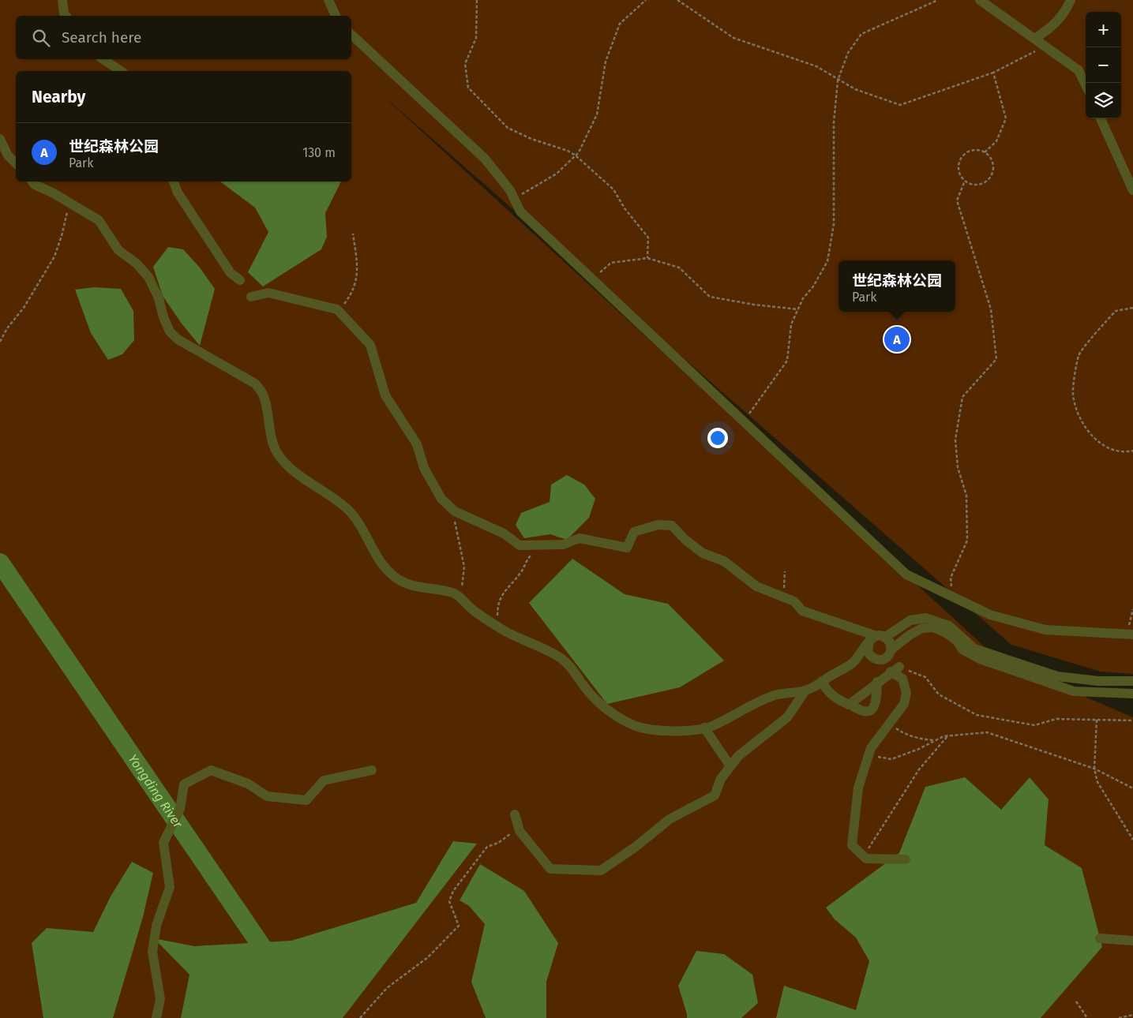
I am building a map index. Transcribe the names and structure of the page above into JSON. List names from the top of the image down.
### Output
{
  "water": ["Yongding River"],
  "page": {
    "map_buttons": ["+", "−"],
    "search": "Search here",
    "heading": "Nearby",
    "list": [
      {
        "mark": "A",
        "name": "世纪森林公园",
        "note": "Park",
        "value": "130 m"
      }
    ],
    "popup": ["世纪森林公园", "Park"],
    "pins": "A"
  }
}
